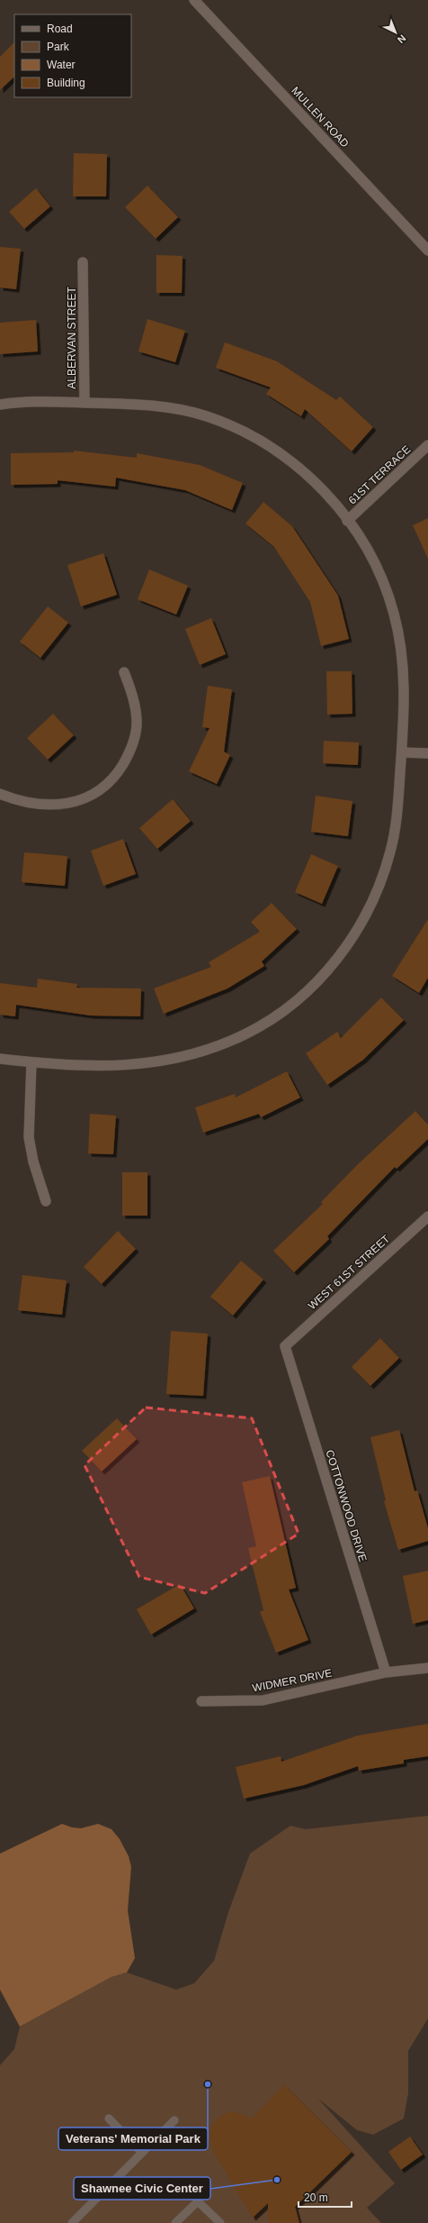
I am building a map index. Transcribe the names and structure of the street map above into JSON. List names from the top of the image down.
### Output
{
  "streets": {
    "street": [
      "MULLEN ROAD",
      "ALBERVAN STREET",
      "61ST TERRACE",
      "WEST 61ST STREET",
      "COTTONWOOD DRIVE",
      "WIDMER DRIVE"
    ]
  },
  "crossings": [
    ["ALBERVAN STREET", "61ST TERRACE"],
    ["WEST 61ST STREET", "COTTONWOOD DRIVE"],
    ["COTTONWOOD DRIVE", "WIDMER DRIVE"]
  ],
  "places": ["Veterans' Memorial Park", "Shawnee Civic Center"],
  "legend": [
    "Road",
    "Park",
    "Water",
    "Building"
  ],
  "scale_bar": "20 m",
  "north": "bottom right"
}
